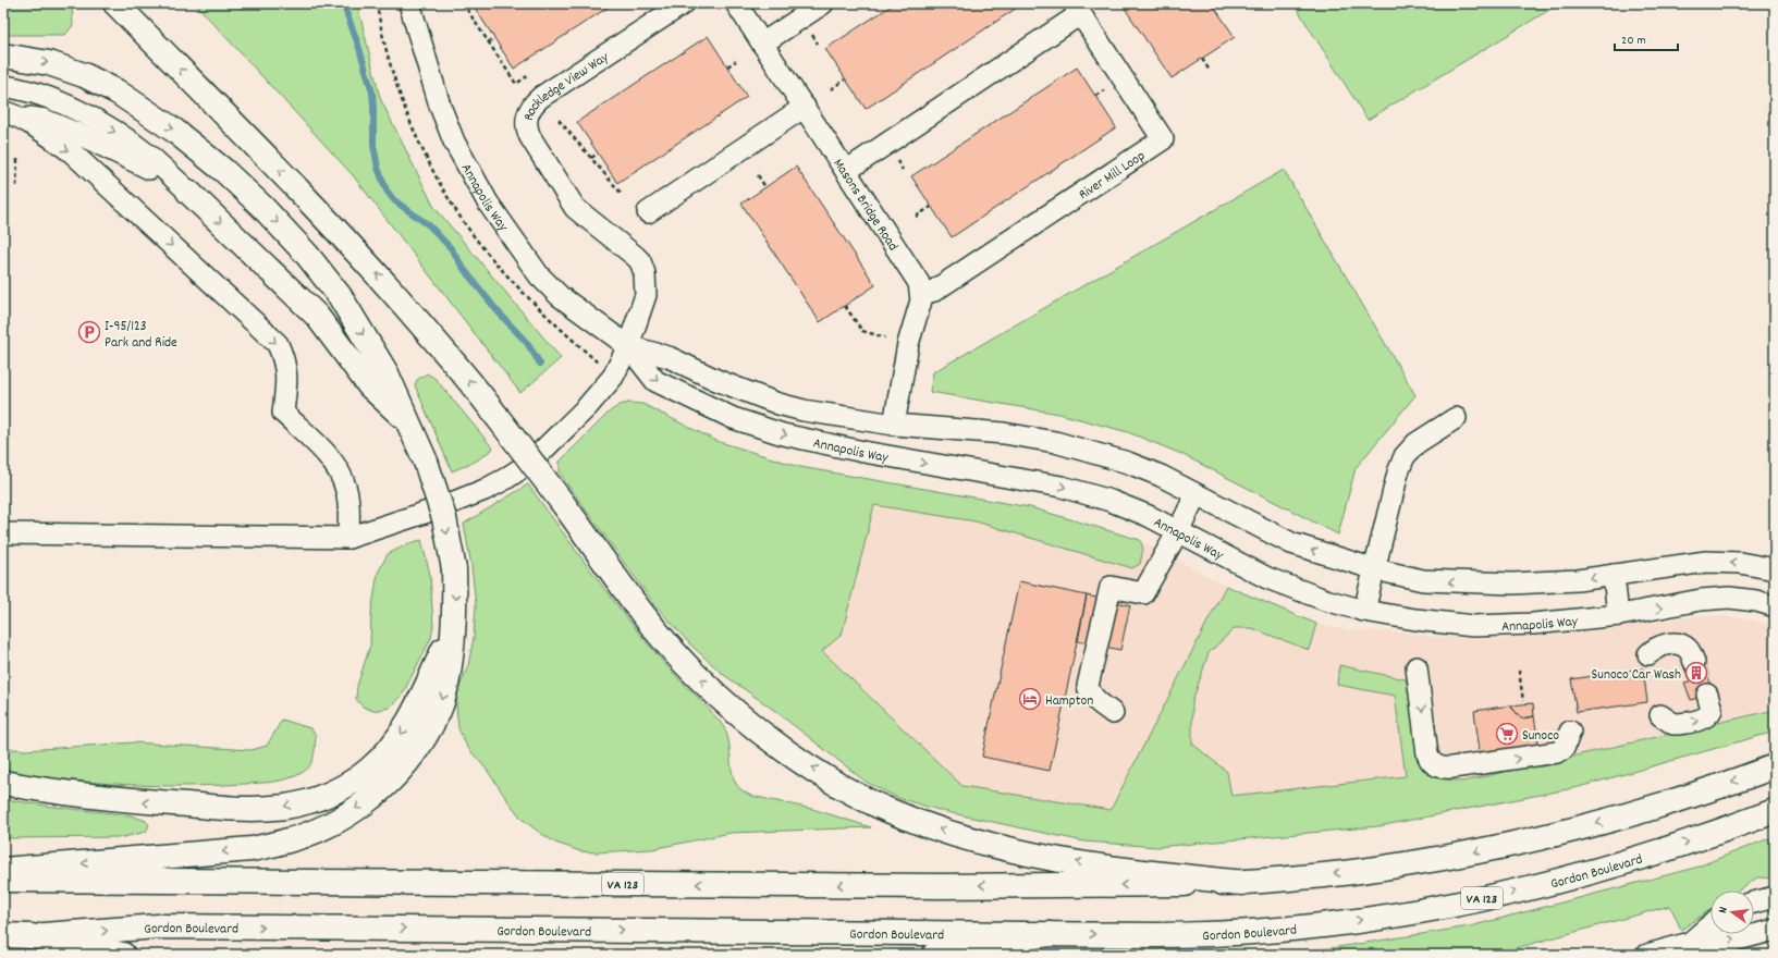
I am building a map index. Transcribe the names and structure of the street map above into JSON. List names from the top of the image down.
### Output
{
  "streets": {
    "main road": ["Gordon Boulevard", "VA 123"],
    "street": [
      "Rockledge View Way",
      "River Mill Loop",
      "Annapolis Way",
      "Masons Bridge Road"
    ]
  },
  "crossings": [
    ["Rockledge View Way", "Annapolis Way"],
    ["River Mill Loop", "Masons Bridge Road"]
  ],
  "places": {
    "parking": ["I-95/123 Park and Ride"],
    "building": ["Sunoco Car Wash"],
    "hotel": ["Hampton"],
    "supermarket": ["Sunoco"]
  },
  "scale_bar": "20 m",
  "north": "left"
}
